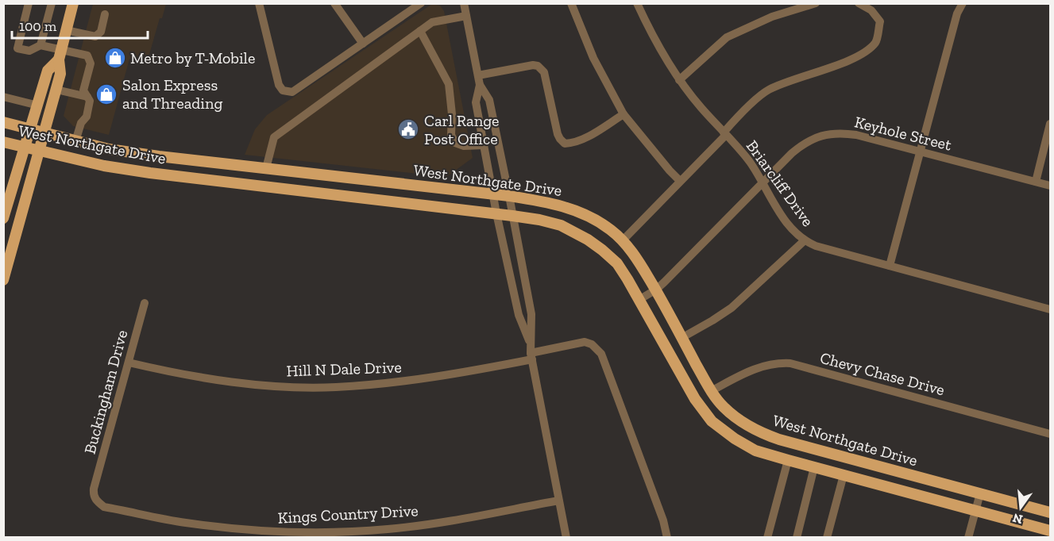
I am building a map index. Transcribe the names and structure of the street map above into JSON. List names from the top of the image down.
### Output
{
  "streets": {
    "main road": ["West Northgate Drive"],
    "street": [
      "Keyhole Street",
      "Briarcliff Drive",
      "Hill N Dale Drive",
      "Chevy Chase Drive",
      "Buckingham Drive",
      "Kings Country Drive"
    ]
  },
  "crossings": [
    ["Keyhole Street", "West Northgate Drive"],
    ["Keyhole Street", "Briarcliff Drive"],
    ["West Northgate Drive", "Chevy Chase Drive"],
    ["Hill N Dale Drive", "Buckingham Drive"],
    ["Buckingham Drive", "Kings Country Drive"]
  ],
  "places": {
    "shop": ["Metro by T-Mobile", "Salon Express and Threading"],
    "public building": ["Carl Range Post Office"]
  },
  "scale_bar": "100 m",
  "north": "bottom"
}
